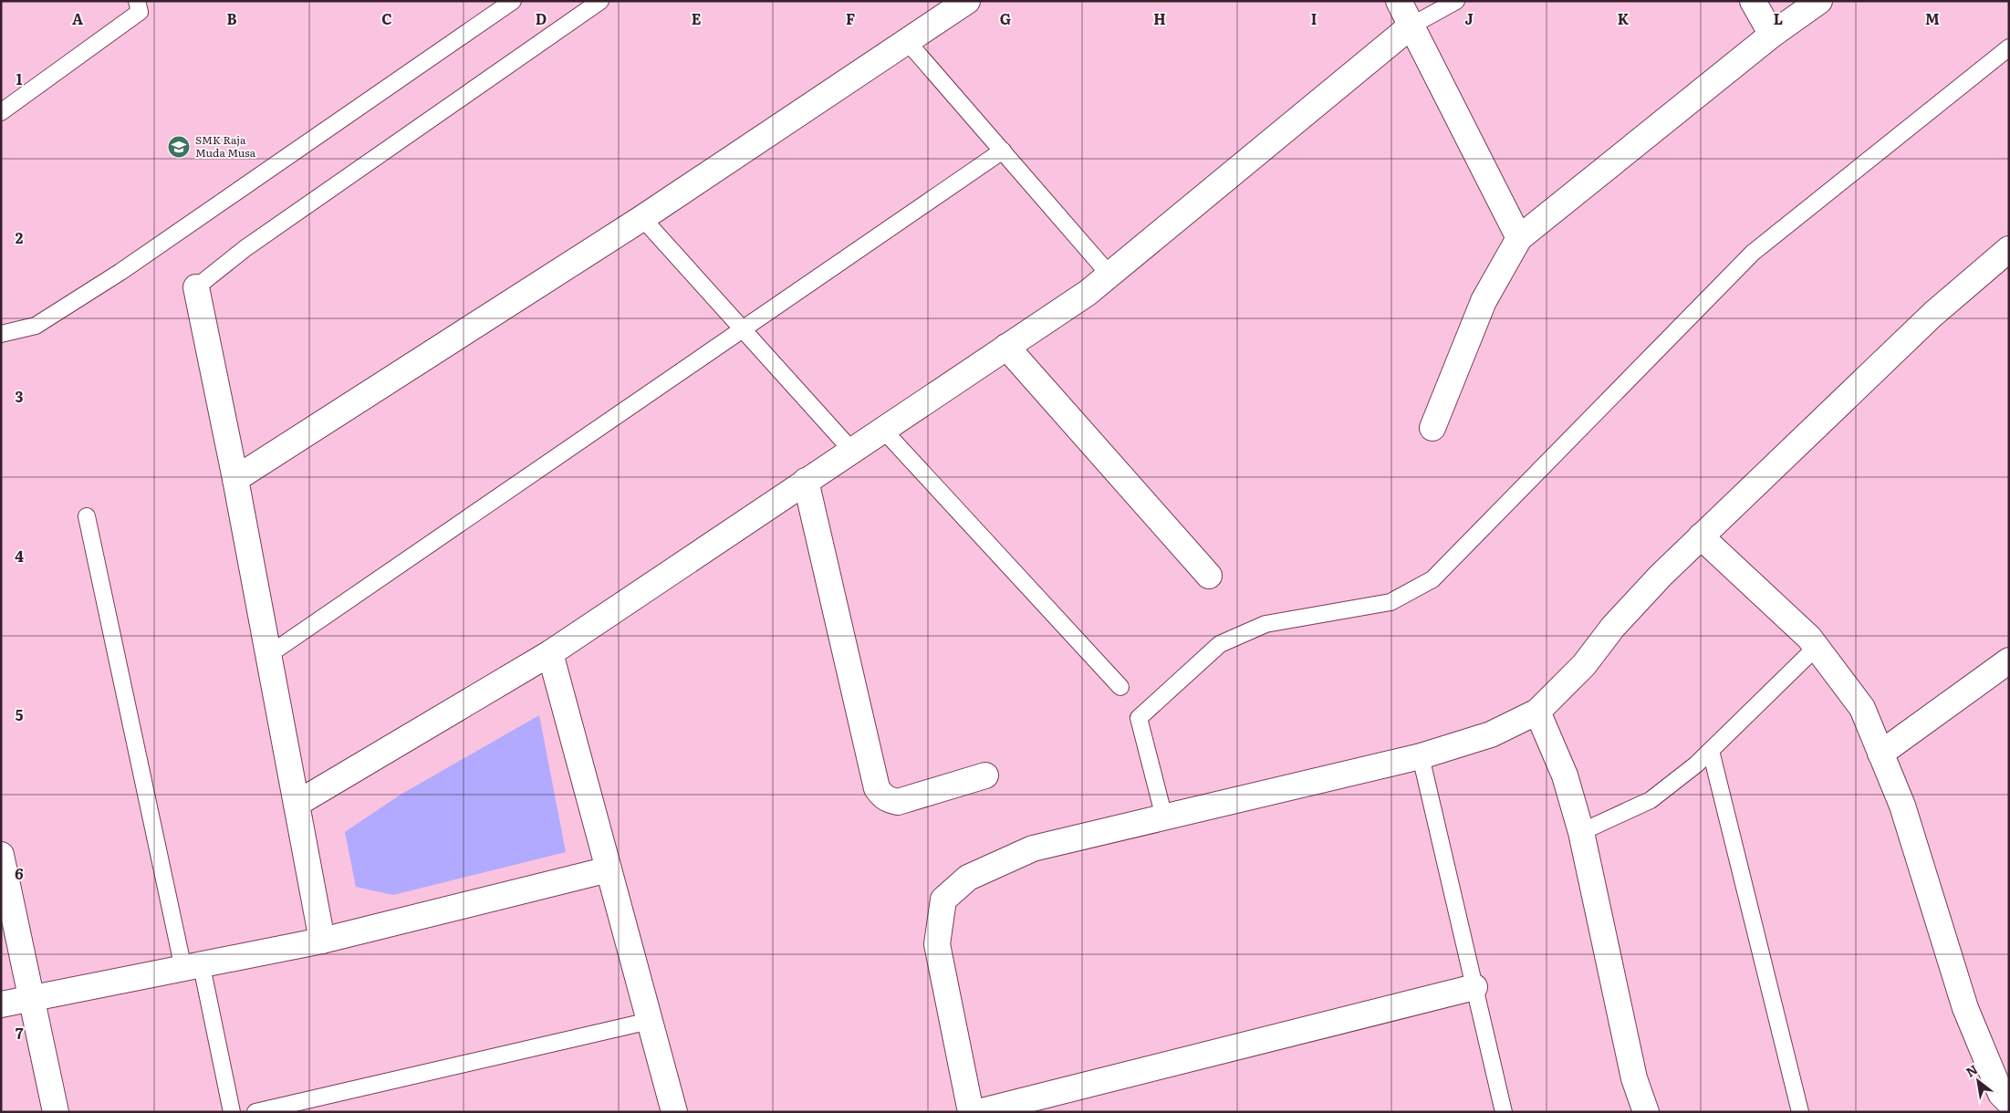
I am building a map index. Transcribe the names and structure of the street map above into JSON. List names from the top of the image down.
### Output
{
  "places": {
    "school or university": ["SMK Raja Muda Musa"]
  },
  "north": "top left",
  "grid": {
    "columns": [
      "A",
      "B",
      "C",
      "D",
      "E",
      "F",
      "G",
      "H",
      "I",
      "J",
      "K",
      "L",
      "M"
    ],
    "rows": [
      "1",
      "2",
      "3",
      "4",
      "5",
      "6",
      "7"
    ]
  }
}
